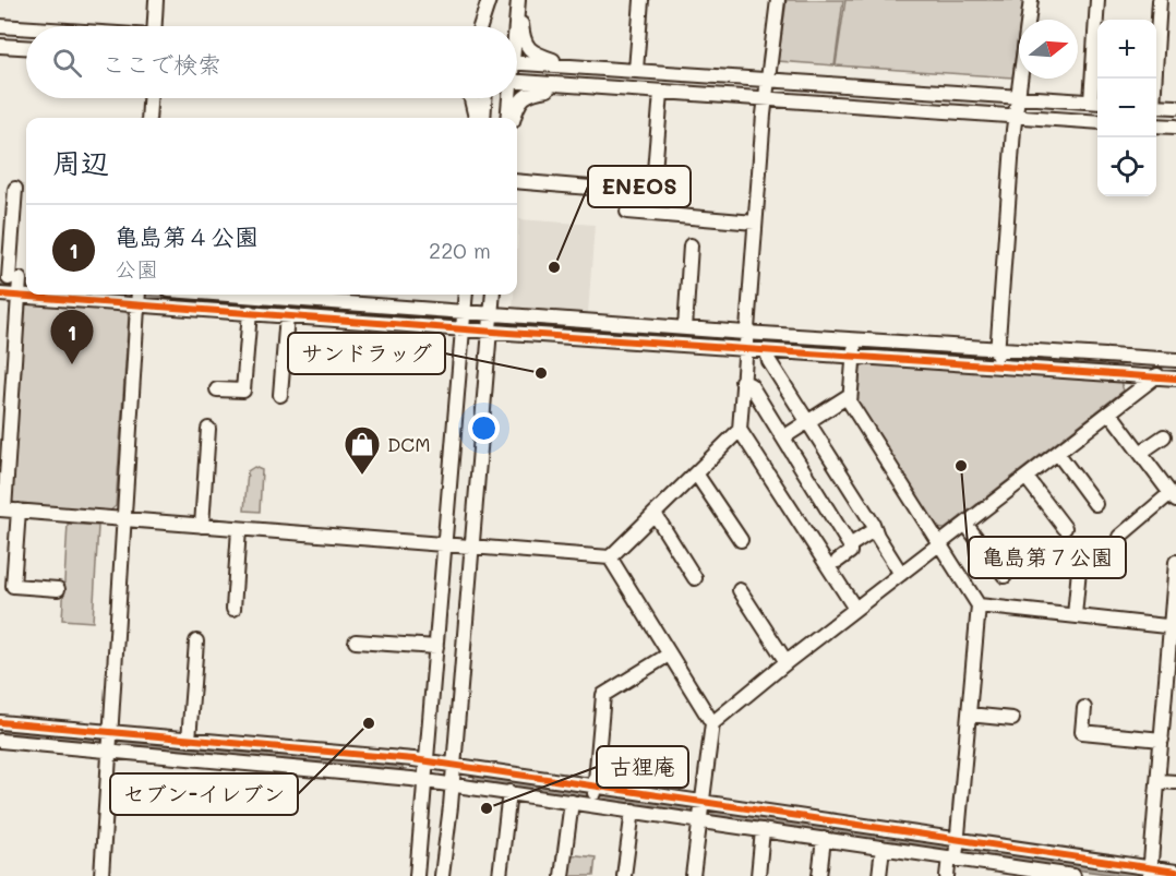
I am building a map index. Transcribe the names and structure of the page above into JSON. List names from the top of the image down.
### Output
{
  "places": {
    "other": [
      "ENEOS",
      "サンドラッグ",
      "亀島第７公園",
      "セブン-イレブン",
      "古狸庵"
    ],
    "shop": ["DCM"]
  },
  "north": "right",
  "page": {
    "map_buttons": ["+", "−"],
    "search": "ここで検索",
    "heading": "周辺",
    "list": [
      {
        "mark": "1",
        "name": "亀島第４公園",
        "note": "公園",
        "value": "220 m"
      }
    ],
    "pins": "1"
  }
}
